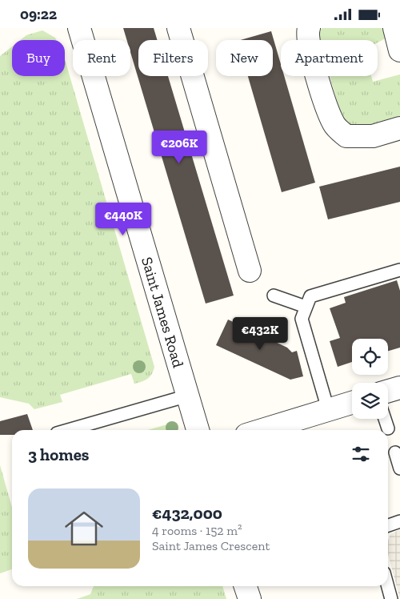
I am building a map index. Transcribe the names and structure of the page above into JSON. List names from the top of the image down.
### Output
{
  "streets": {
    "street": ["Saint James Road"]
  },
  "page": {
    "status": "09:22",
    "chip": [
      "Buy",
      "Rent",
      "Filters",
      "New",
      "Apartment"
    ],
    "price": ["€206K", "€440K", "€432K"],
    "heading": "3 homes",
    "list": [
      {
        "name": "€432,000",
        "note": "4 rooms · 152 m² · Saint James Crescent"
      }
    ]
  }
}
